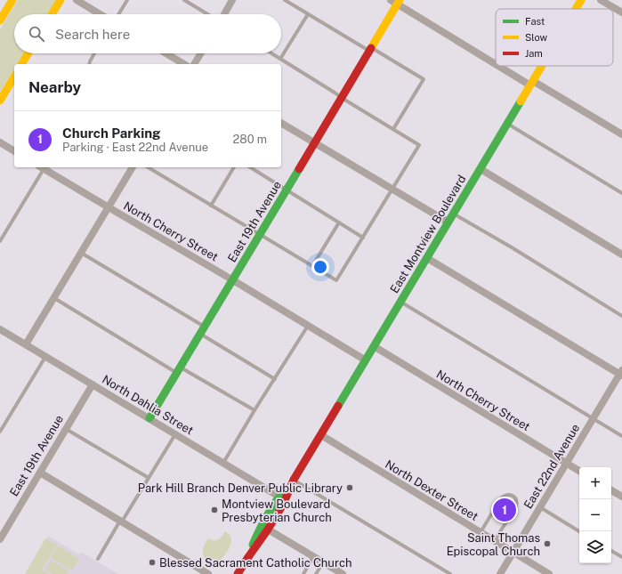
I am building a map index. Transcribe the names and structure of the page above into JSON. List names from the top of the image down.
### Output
{
  "streets": {
    "street": [
      "East 19th Avenue",
      "North Cherry Street",
      "East Montview Boulevard",
      "North Dahlia Street",
      "East 22nd Avenue",
      "North Dexter Street"
    ]
  },
  "crossings": [
    ["East 19th Avenue", "North Cherry Street"],
    ["East 19th Avenue", "North Dahlia Street"],
    ["North Cherry Street", "East Montview Boulevard"],
    ["North Cherry Street", "East 22nd Avenue"],
    ["East Montview Boulevard", "North Dahlia Street"],
    ["East Montview Boulevard", "North Dexter Street"],
    ["East 22nd Avenue", "North Dexter Street"]
  ],
  "places": [
    "Park Hill Branch Denver Public Library",
    "Montview Boulevard Presbyterian Church",
    "Saint Thomas Episcopal Church",
    "Blessed Sacrament Catholic Church"
  ],
  "legend": ["Fast", "Slow", "Jam"],
  "page": {
    "search": "Search here",
    "heading": "Nearby",
    "list": [
      {
        "mark": "1",
        "name": "Church Parking",
        "note": "Parking · East 22nd Avenue",
        "value": "280 m"
      }
    ],
    "map_buttons": ["+", "−"],
    "pins": "1"
  }
}
